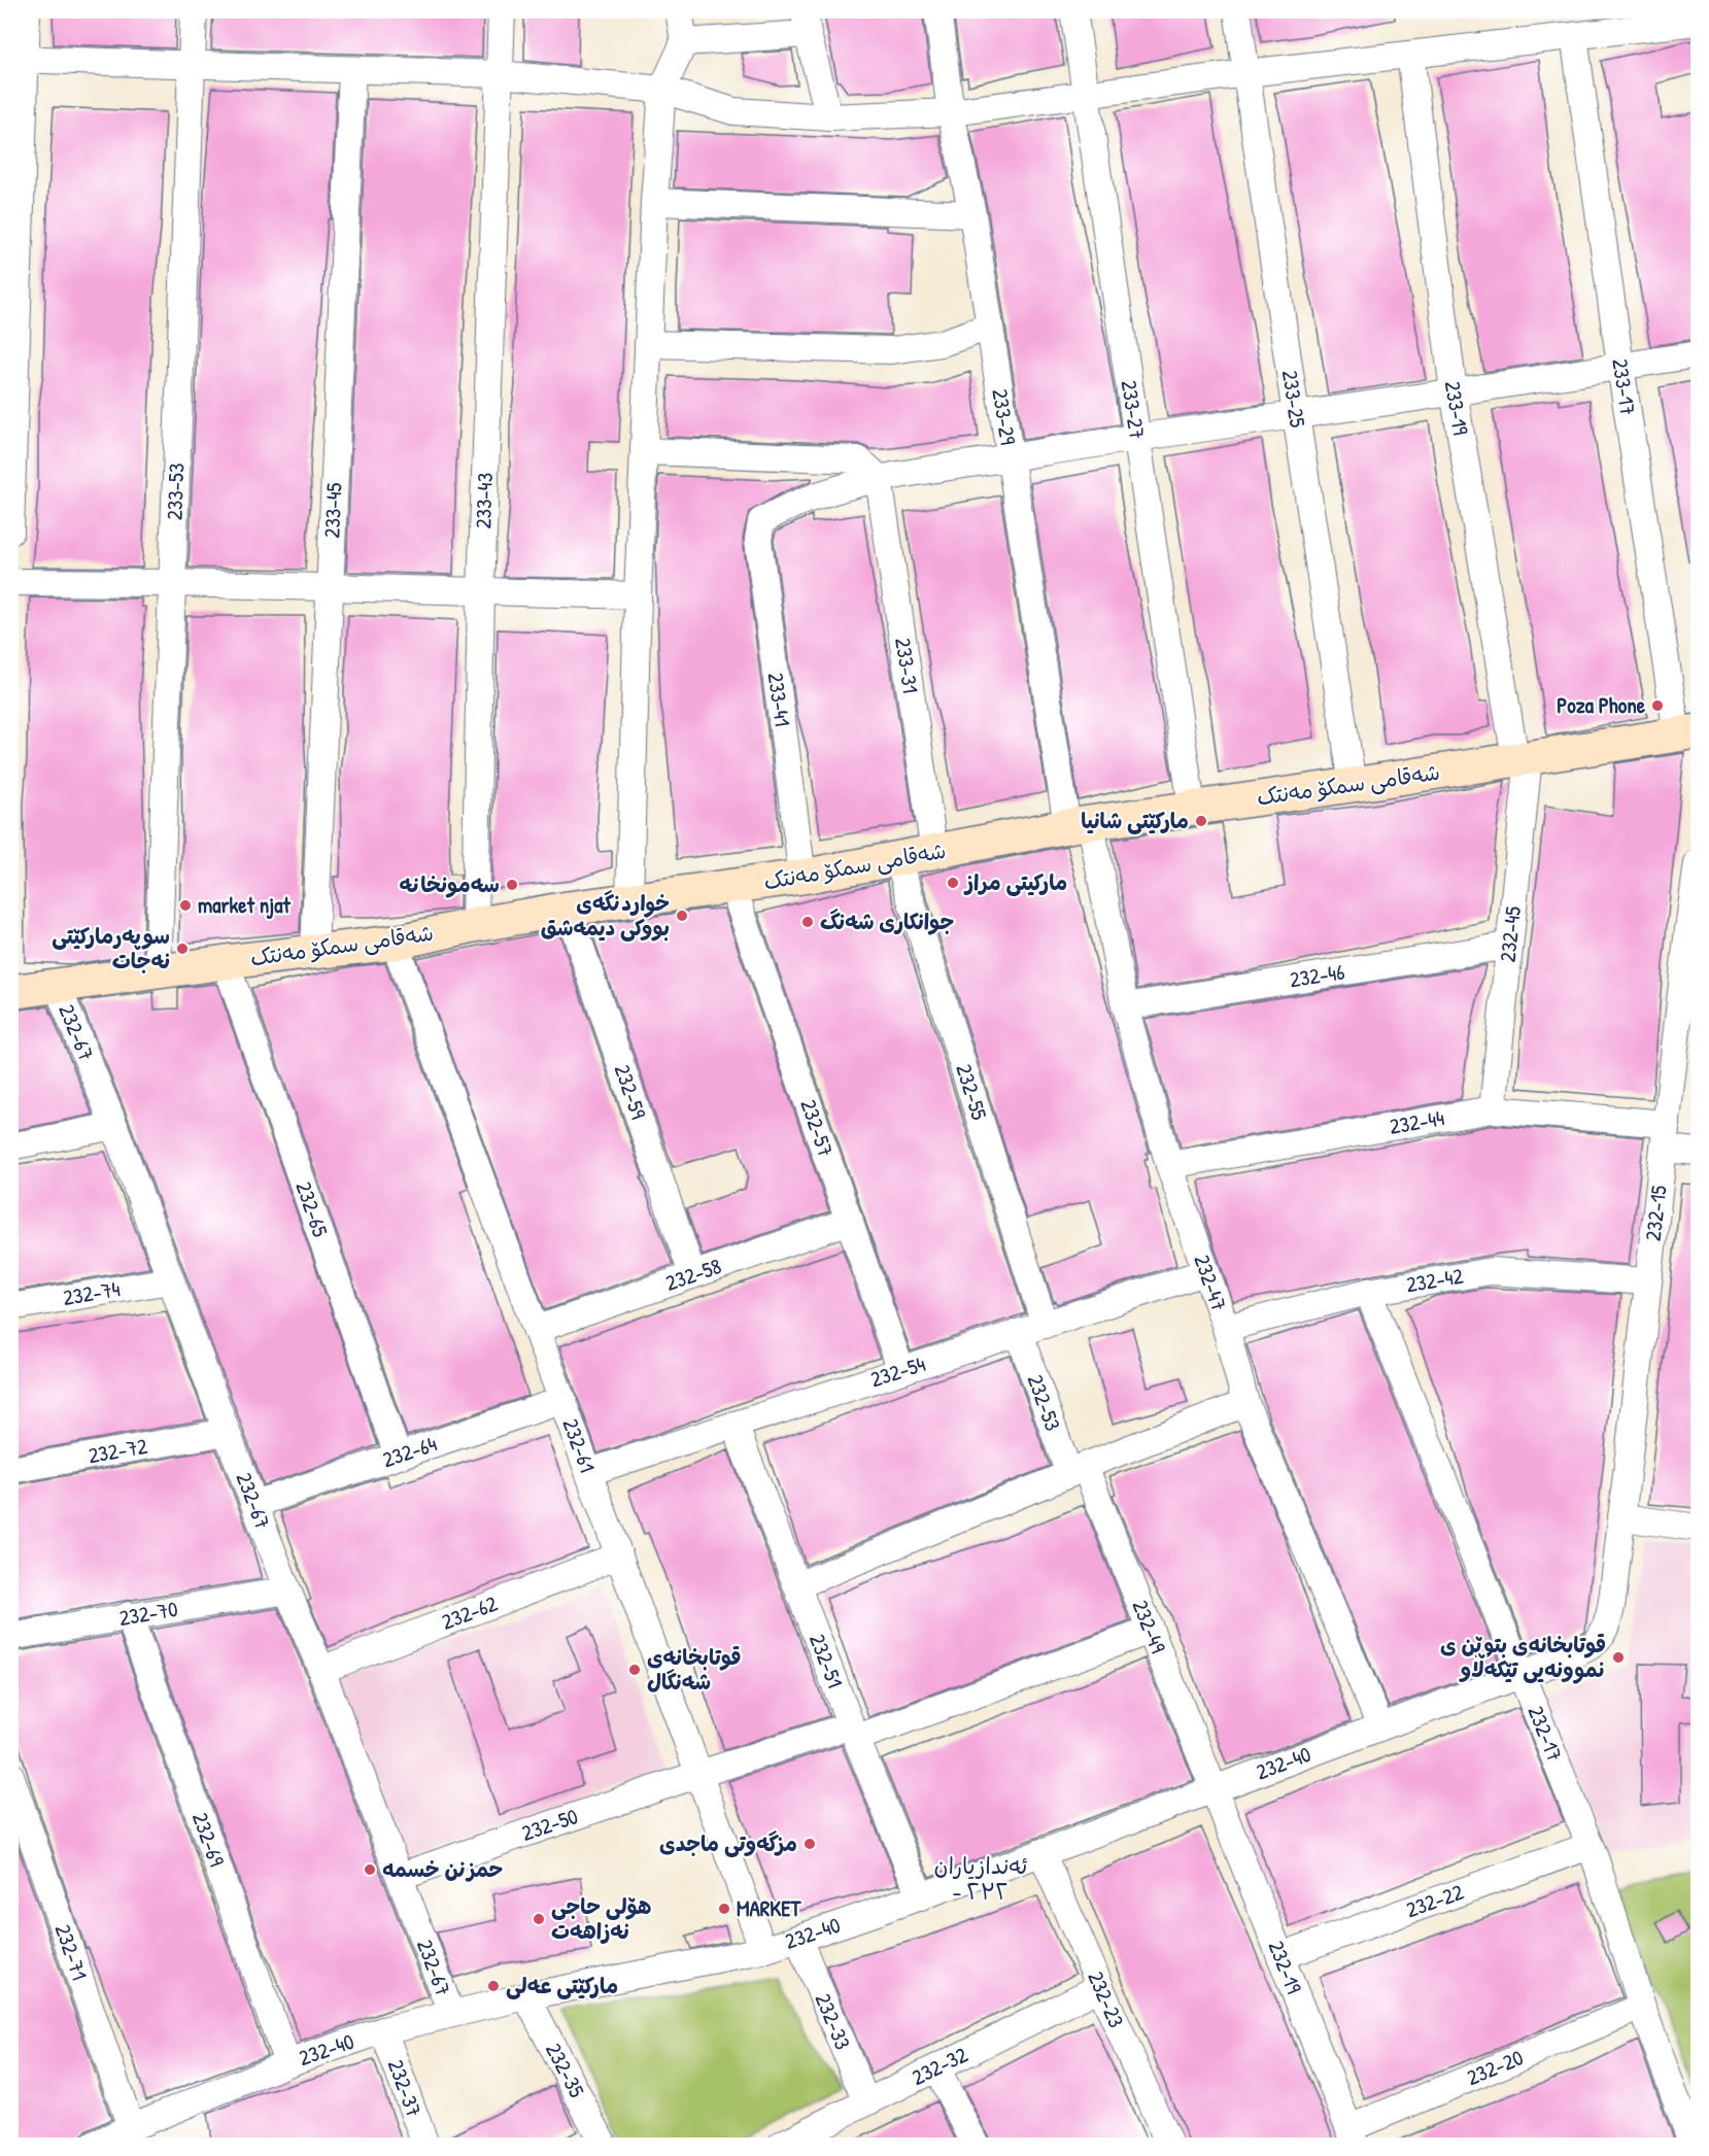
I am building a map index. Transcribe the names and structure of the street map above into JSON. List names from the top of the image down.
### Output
{
  "streets": {
    "main road": ["شەقامی سمکۆ مەنتک"],
    "street": [
      "233-17",
      "233-25",
      "233-19",
      "233-27",
      "233-29",
      "233-53",
      "233-43",
      "233-45",
      "233-31",
      "233-41",
      "232-45",
      "232-46",
      "232-67",
      "232-59",
      "232-55",
      "232-44",
      "232-57",
      "232-65",
      "232-15",
      "232-58",
      "232-42",
      "232-47",
      "232-74",
      "232-54",
      "232-53",
      "232-61",
      "232-72",
      "232-64",
      "232-70",
      "232-62",
      "232-49",
      "232-51",
      "232-17",
      "232-40",
      "232-50",
      "232-69",
      "232-22",
      "232-71",
      "232-19",
      "232-23",
      "232-33",
      "232-32",
      "232-20",
      "232-35",
      "232-37"
    ]
  },
  "crossings": [
    ["233-17", "شەقامی سمکۆ مەنتک"],
    ["233-25", "شەقامی سمکۆ مەنتک"],
    ["233-19", "شەقامی سمکۆ مەنتک"],
    ["233-19", "232-45"],
    ["233-27", "شەقامی سمکۆ مەنتک"],
    ["233-29", "شەقامی سمکۆ مەنتک"],
    ["233-29", "232-47"],
    ["233-53", "شەقامی سمکۆ مەنتک"],
    ["233-43", "شەقامی سمکۆ مەنتک"],
    ["233-45", "شەقامی سمکۆ مەنتک"],
    ["233-31", "233-41"],
    ["233-31", "شەقامی سمکۆ مەنتک"],
    ["233-41", "شەقامی سمکۆ مەنتک"],
    ["شەقامی سمکۆ مەنتک", "232-45"],
    ["شەقامی سمکۆ مەنتک", "232-67"],
    ["شەقامی سمکۆ مەنتک", "232-59"],
    ["شەقامی سمکۆ مەنتک", "232-55"],
    ["شەقامی سمکۆ مەنتک", "232-57"],
    ["شەقامی سمکۆ مەنتک", "232-65"],
    ["شەقامی سمکۆ مەنتک", "232-47"],
    ["شەقامی سمکۆ مەنتک", "232-61"],
    ["232-45", "232-46"],
    ["232-45", "232-44"],
    ["232-46", "232-47"],
    ["232-67", "232-74"],
    ["232-67", "232-72"],
    ["232-67", "232-64"],
    ["232-67", "232-70"],
    ["232-67", "232-62"],
    ["232-67", "232-40"],
    ["232-67", "232-50"],
    ["232-59", "232-58"],
    ["232-55", "232-54"],
    ["232-44", "232-15"],
    ["232-44", "232-47"],
    ["232-57", "232-58"],
    ["232-57", "232-54"],
    ["232-65", "232-64"],
    ["232-15", "232-42"],
    ["232-15", "232-17"],
    ["232-15", "232-40"],
    ["232-58", "232-61"],
    ["232-42", "232-47"],
    ["232-42", "232-17"],
    ["232-47", "232-54"],
    ["232-47", "232-40"],
    ["232-54", "232-53"],
    ["232-54", "232-61"],
    ["232-54", "232-51"],
    ["232-53", "232-49"],
    ["232-61", "232-64"],
    ["232-61", "232-62"],
    ["232-61", "232-40"],
    ["232-61", "232-50"],
    ["232-70", "232-69"],
    ["232-49", "232-40"],
    ["232-49", "232-50"],
    ["232-49", "232-19"],
    ["232-51", "232-40"],
    ["232-51", "232-50"],
    ["232-17", "232-40"],
    ["232-17", "232-22"],
    ["232-17", "232-20"],
    ["232-40", "232-69"],
    ["232-40", "232-71"],
    ["232-40", "232-19"],
    ["232-40", "232-23"],
    ["232-40", "232-33"],
    ["232-40", "232-35"],
    ["232-40", "232-37"],
    ["232-22", "232-19"],
    ["232-19", "232-20"],
    ["232-23", "232-32"],
    ["232-33", "232-32"]
  ],
  "districts": ["ئەندازیاران - ٢٣٢"],
  "places": [
    "Poza Phone",
    "مارکێتی شانیا",
    "مارکیتی مراز",
    "سەمونخانە",
    "market njat",
    "خواردنگەی بووکی دیمەشق",
    "جوانکاری شەنگ",
    "سوپەرمارکێتی نەجات",
    "قوتابخانه‌ی بتوێن ی نموونه‌یی تێکه‌ڵاو",
    "قوتابخانەی شەنگال",
    "مزگەوتی ماجدی",
    "حمزنن خسمه",
    "MARKET",
    "هۆلی حاجی نەزاهەت",
    "مارکێتی عەلی"
  ]
}
